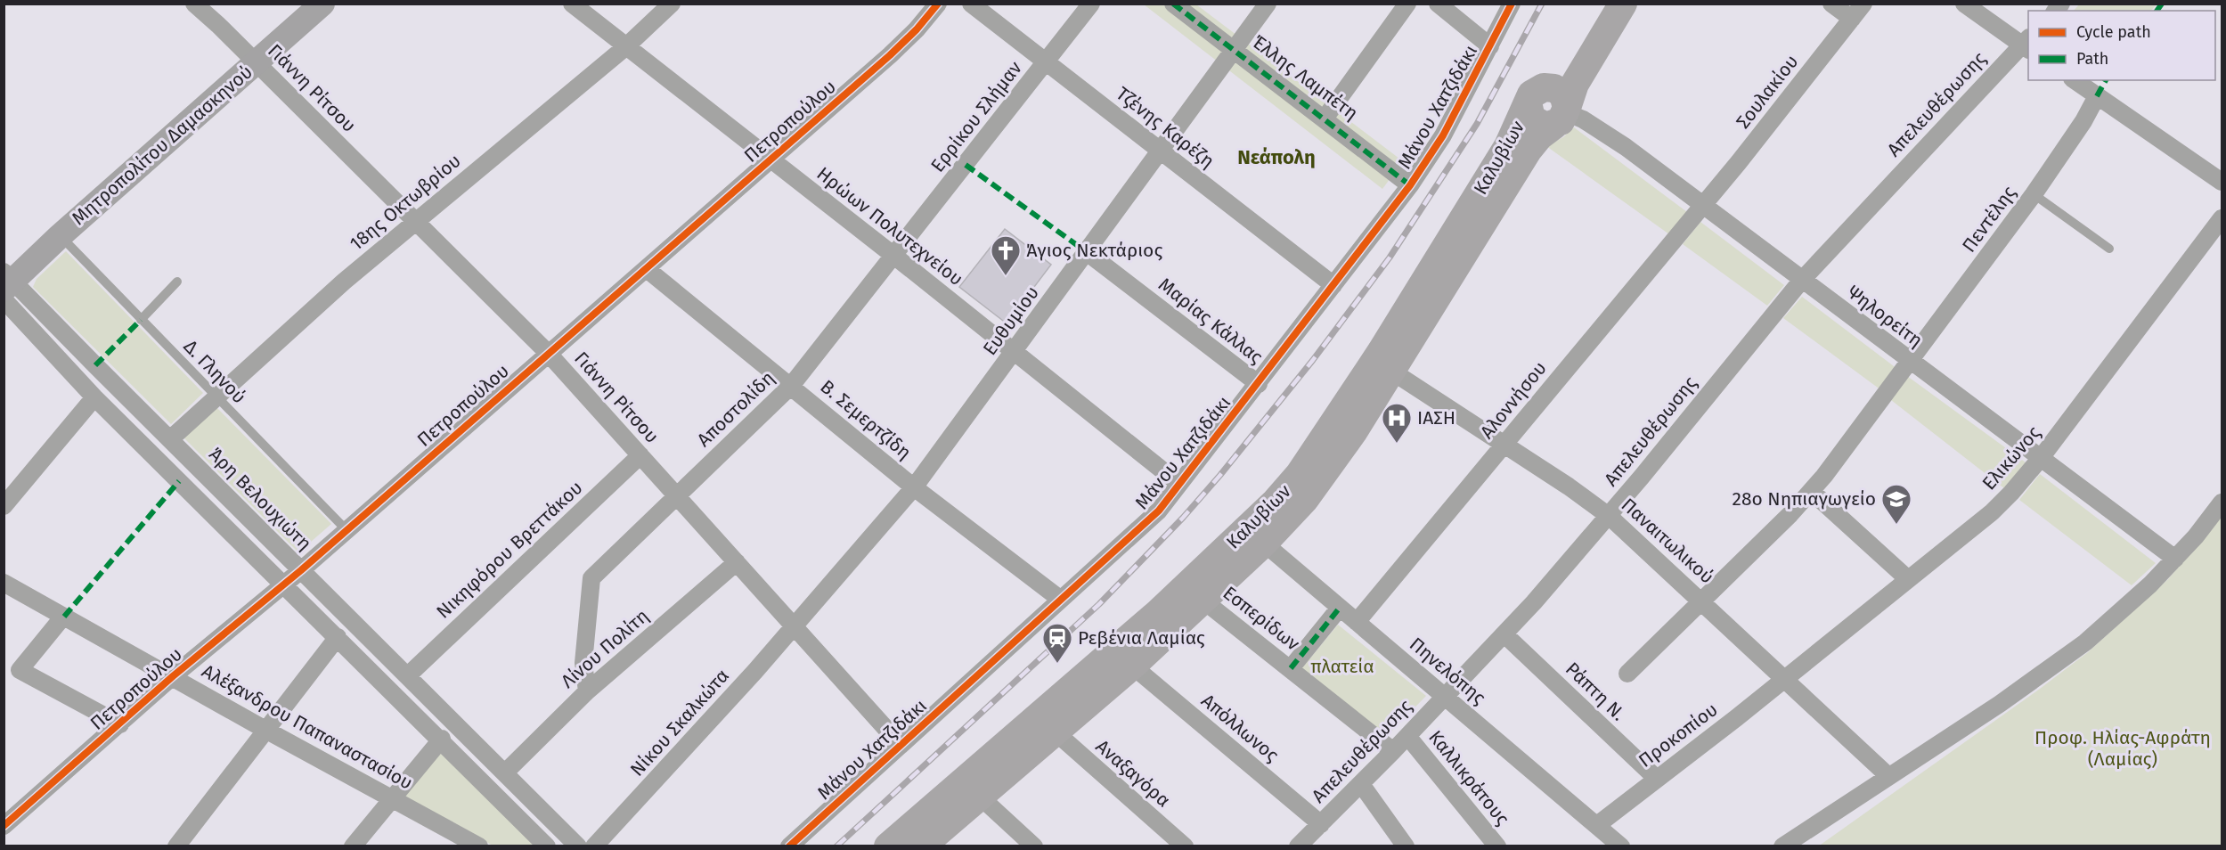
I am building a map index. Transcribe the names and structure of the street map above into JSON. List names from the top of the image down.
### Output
{
  "streets": {
    "main road": ["Καλυβίων"],
    "street": [
      "Έλλης Λαμπέτη",
      "Γιάννη Ρίτσου",
      "Σουλακίου",
      "Απελευθέρωσης",
      "Μάνου Χατζιδάκι",
      "Ερρίκου Σλήμαν",
      "Πετροπούλου",
      "Τζένης Καρέζη",
      "Μητροπολίτου Δαμασκηνού",
      "18ης Οκτωβρίου",
      "Πεντέλης",
      "Ηρώων Πολυτεχνείου",
      "Ψηλορείτη",
      "Ευθυμίου",
      "Μαρίας Κάλλας",
      "Αλοννήσου",
      "Αποστολίδη",
      "Β. Σεμερτζίδη",
      "Ελικώνος",
      "Άρη Βελουχιώτη",
      "Παναιτωλικού",
      "Νικηφόρου Βρεττάκου",
      "Εσπερίδων",
      "Λίνου Πολίτη",
      "Πηνελόπης",
      "Ράπτη Ν.",
      "Νίκου Σκαλκώτα",
      "Αλέξανδρου Παπαναστασίου",
      "Απόλλωνος",
      "Προκοπίου",
      "Αναξαγόρα",
      "Καλλικράτους"
    ],
    "lane": ["Δ. Γληνού"]
  },
  "crossings": [
    ["Έλλης Λαμπέτη", "Μάνου Χατζιδάκι"],
    ["Έλλης Λαμπέτη", "Ευθυμίου"],
    ["Γιάννη Ρίτσου", "Μάνου Χατζιδάκι"],
    ["Γιάννη Ρίτσου", "Πετροπούλου"],
    ["Γιάννη Ρίτσου", "Μητροπολίτου Δαμασκηνού"],
    ["Γιάννη Ρίτσου", "18ης Οκτωβρίου"],
    ["Γιάννη Ρίτσου", "Ευθυμίου"],
    ["Γιάννη Ρίτσου", "Αποστολίδη"],
    ["Γιάννη Ρίτσου", "Νικηφόρου Βρεττάκου"],
    ["Γιάννη Ρίτσου", "Λίνου Πολίτη"],
    ["Γιάννη Ρίτσου", "Νίκου Σκαλκώτα"],
    ["Σουλακίου", "Ψηλορείτη"],
    ["Σουλακίου", "Αλοννήσου"],
    ["Απελευθέρωσης", "Ψηλορείτη"],
    ["Απελευθέρωσης", "Παναιτωλικού"],
    ["Απελευθέρωσης", "Εσπερίδων"],
    ["Απελευθέρωσης", "Πηνελόπης"],
    ["Απελευθέρωσης", "Ράπτη Ν."],
    ["Απελευθέρωσης", "Απόλλωνος"],
    ["Απελευθέρωσης", "Καλλικράτους"],
    ["Μάνου Χατζιδάκι", "Τζένης Καρέζη"],
    ["Μάνου Χατζιδάκι", "Ηρώων Πολυτεχνείου"],
    ["Μάνου Χατζιδάκι", "Μαρίας Κάλλας"],
    ["Μάνου Χατζιδάκι", "Β. Σεμερτζίδη"],
    ["Ερρίκου Σλήμαν", "Τζένης Καρέζη"],
    ["Ερρίκου Σλήμαν", "Ηρώων Πολυτεχνείου"],
    ["Ερρίκου Σλήμαν", "Αποστολίδη"],
    ["Πετροπούλου", "Ηρώων Πολυτεχνείου"],
    ["Πετροπούλου", "Δ. Γληνού"],
    ["Πετροπούλου", "Β. Σεμερτζίδη"],
    ["Πετροπούλου", "Άρη Βελουχιώτη"],
    ["Πετροπούλου", "Αλέξανδρου Παπαναστασίου"],
    ["Τζένης Καρέζη", "Ευθυμίου"],
    ["Μητροπολίτου Δαμασκηνού", "Δ. Γληνού"],
    ["Μητροπολίτου Δαμασκηνού", "Άρη Βελουχιώτη"],
    ["Καλυβίων", "Ψηλορείτη"],
    ["Καλυβίων", "Παναιτωλικού"],
    ["Καλυβίων", "Εσπερίδων"],
    ["Καλυβίων", "Πηνελόπης"],
    ["Καλυβίων", "Απόλλωνος"],
    ["Καλυβίων", "Αναξαγόρα"],
    ["18ης Οκτωβρίου", "Ηρώων Πολυτεχνείου"],
    ["18ης Οκτωβρίου", "Δ. Γληνού"],
    ["18ης Οκτωβρίου", "Άρη Βελουχιώτη"],
    ["Πεντέλης", "Ψηλορείτη"],
    ["Πεντέλης", "Παναιτωλικού"],
    ["Ηρώων Πολυτεχνείου", "Ευθυμίου"],
    ["Ηρώων Πολυτεχνείου", "Αποστολίδη"],
    ["Ψηλορείτη", "Αλοννήσου"],
    ["Ψηλορείτη", "Ελικώνος"],
    ["Ευθυμίου", "Μαρίας Κάλλας"],
    ["Ευθυμίου", "Β. Σεμερτζίδη"],
    ["Ευθυμίου", "Νίκου Σκαλκώτα"],
    ["Αλοννήσου", "Παναιτωλικού"],
    ["Αλοννήσου", "Πηνελόπης"],
    ["Αποστολίδη", "Β. Σεμερτζίδη"],
    ["Αποστολίδη", "Λίνου Πολίτη"],
    ["Ελικώνος", "Παναιτωλικού"],
    ["Ελικώνος", "Προκοπίου"],
    ["Άρη Βελουχιώτη", "Νικηφόρου Βρεττάκου"],
    ["Άρη Βελουχιώτη", "Λίνου Πολίτη"],
    ["Παναιτωλικού", "Προκοπίου"],
    ["Πηνελόπης", "Προκοπίου"],
    ["Ράπτη Ν.", "Προκοπίου"]
  ],
  "districts": ["Νεάπολη"],
  "parks": ["πλατεία", "Προφ. Ηλίας-Αφράτη (Λαμίας)"],
  "places": {
    "church": ["Άγιος Νεκτάριος"],
    "hospital": ["ΙΑΣΗ"],
    "school or university": ["28ο Νηπιαγωγείο"],
    "station": ["Ρεβένια Λαμίας"]
  },
  "legend": ["Cycle path", "Path"]
}
